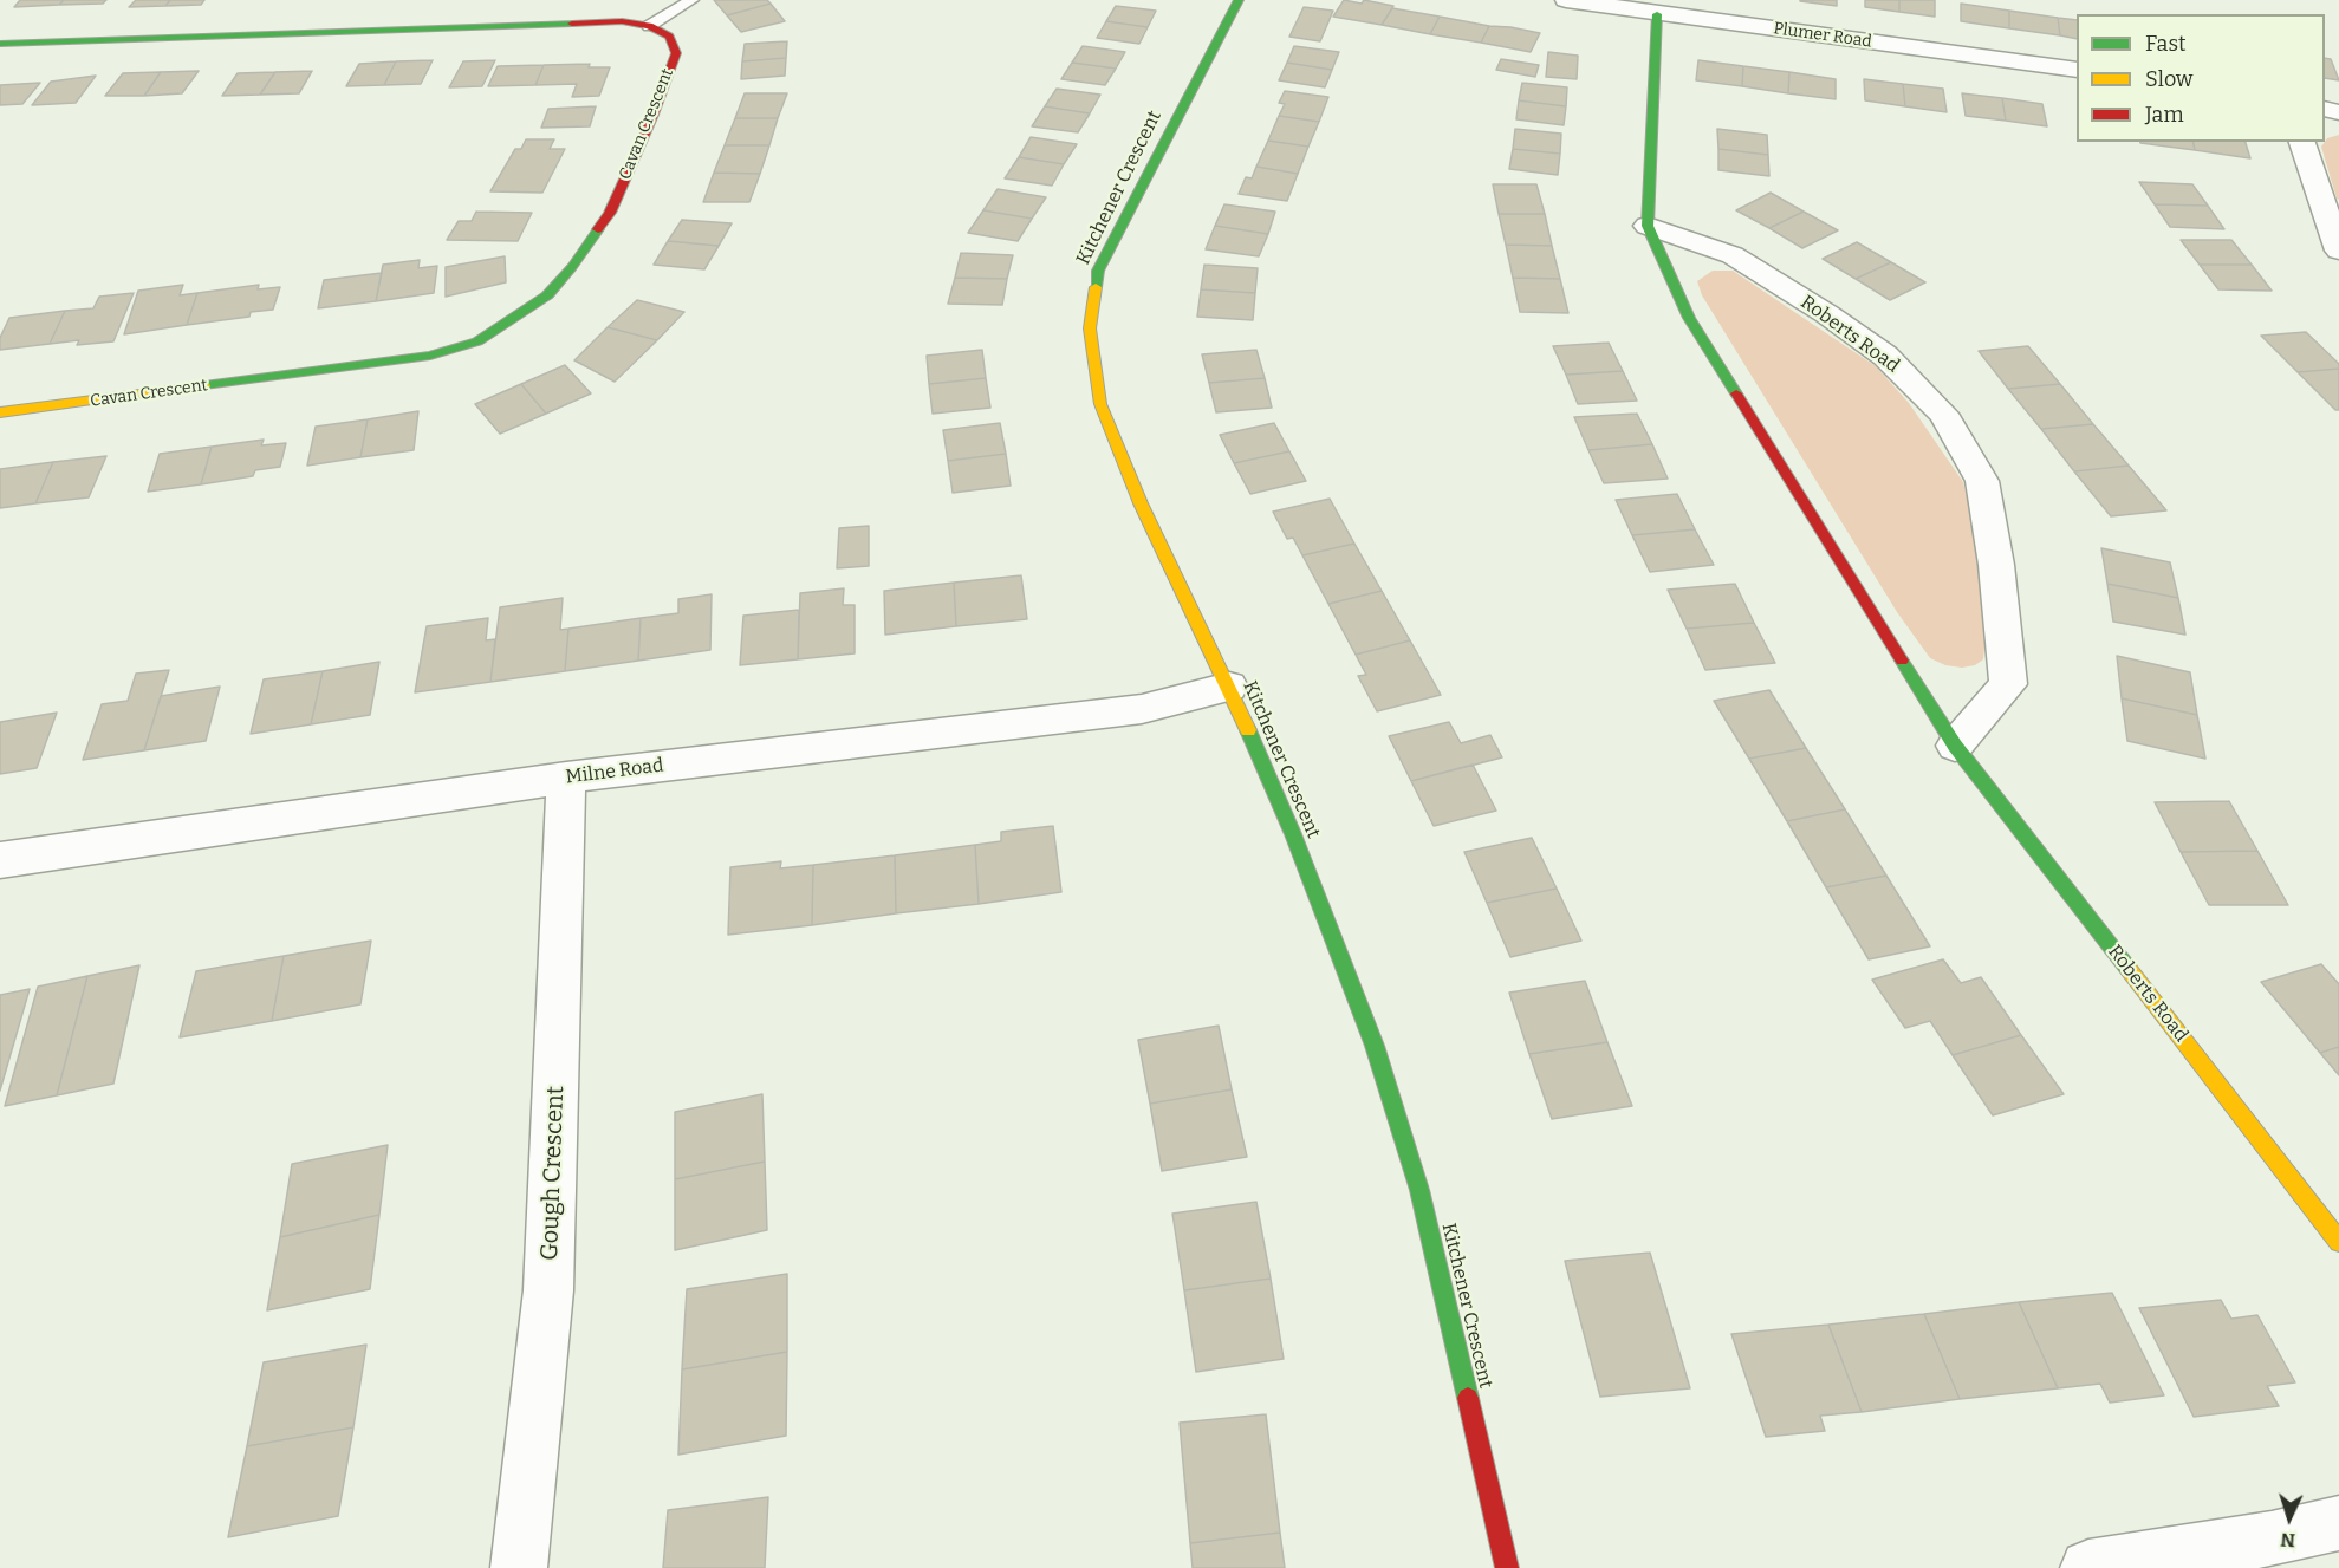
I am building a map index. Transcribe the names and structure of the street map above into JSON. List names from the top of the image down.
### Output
{
  "streets": {
    "street": [
      "Plumer Road",
      "Cavan Crescent",
      "Kitchener Crescent",
      "Roberts Road",
      "Milne Road",
      "Gough Crescent"
    ]
  },
  "crossings": [
    ["Plumer Road", "Roberts Road"],
    ["Kitchener Crescent", "Milne Road"],
    ["Milne Road", "Gough Crescent"]
  ],
  "legend": ["Fast", "Slow", "Jam"],
  "north": "bottom"
}
